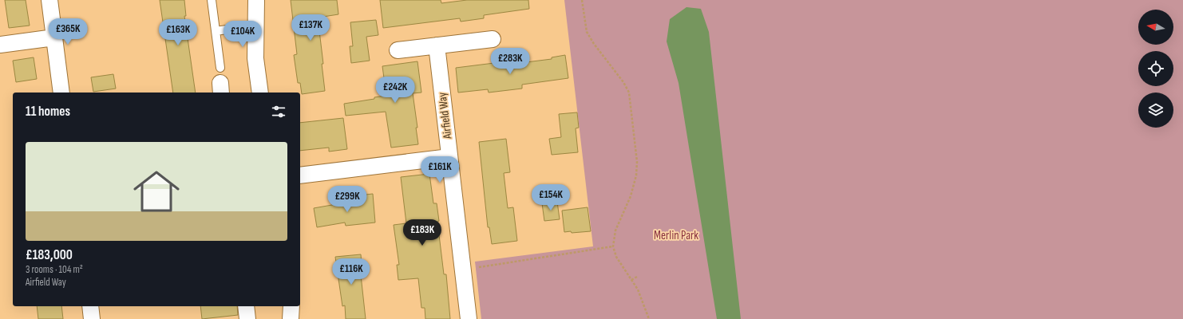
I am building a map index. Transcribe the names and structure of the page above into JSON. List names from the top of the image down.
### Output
{
  "streets": {
    "street": ["Airfield Way"]
  },
  "parks": ["Merlin Park"],
  "north": "left",
  "page": {
    "price": [
      "£137K",
      "£365K",
      "£163K",
      "£104K",
      "£283K",
      "£242K",
      "£161K",
      "£154K",
      "£299K",
      "£183K",
      "£116K"
    ],
    "heading": "11 homes",
    "list": [
      {
        "name": "£183,000",
        "note": "3 rooms · 104 m² · Airfield Way"
      }
    ]
  }
}
